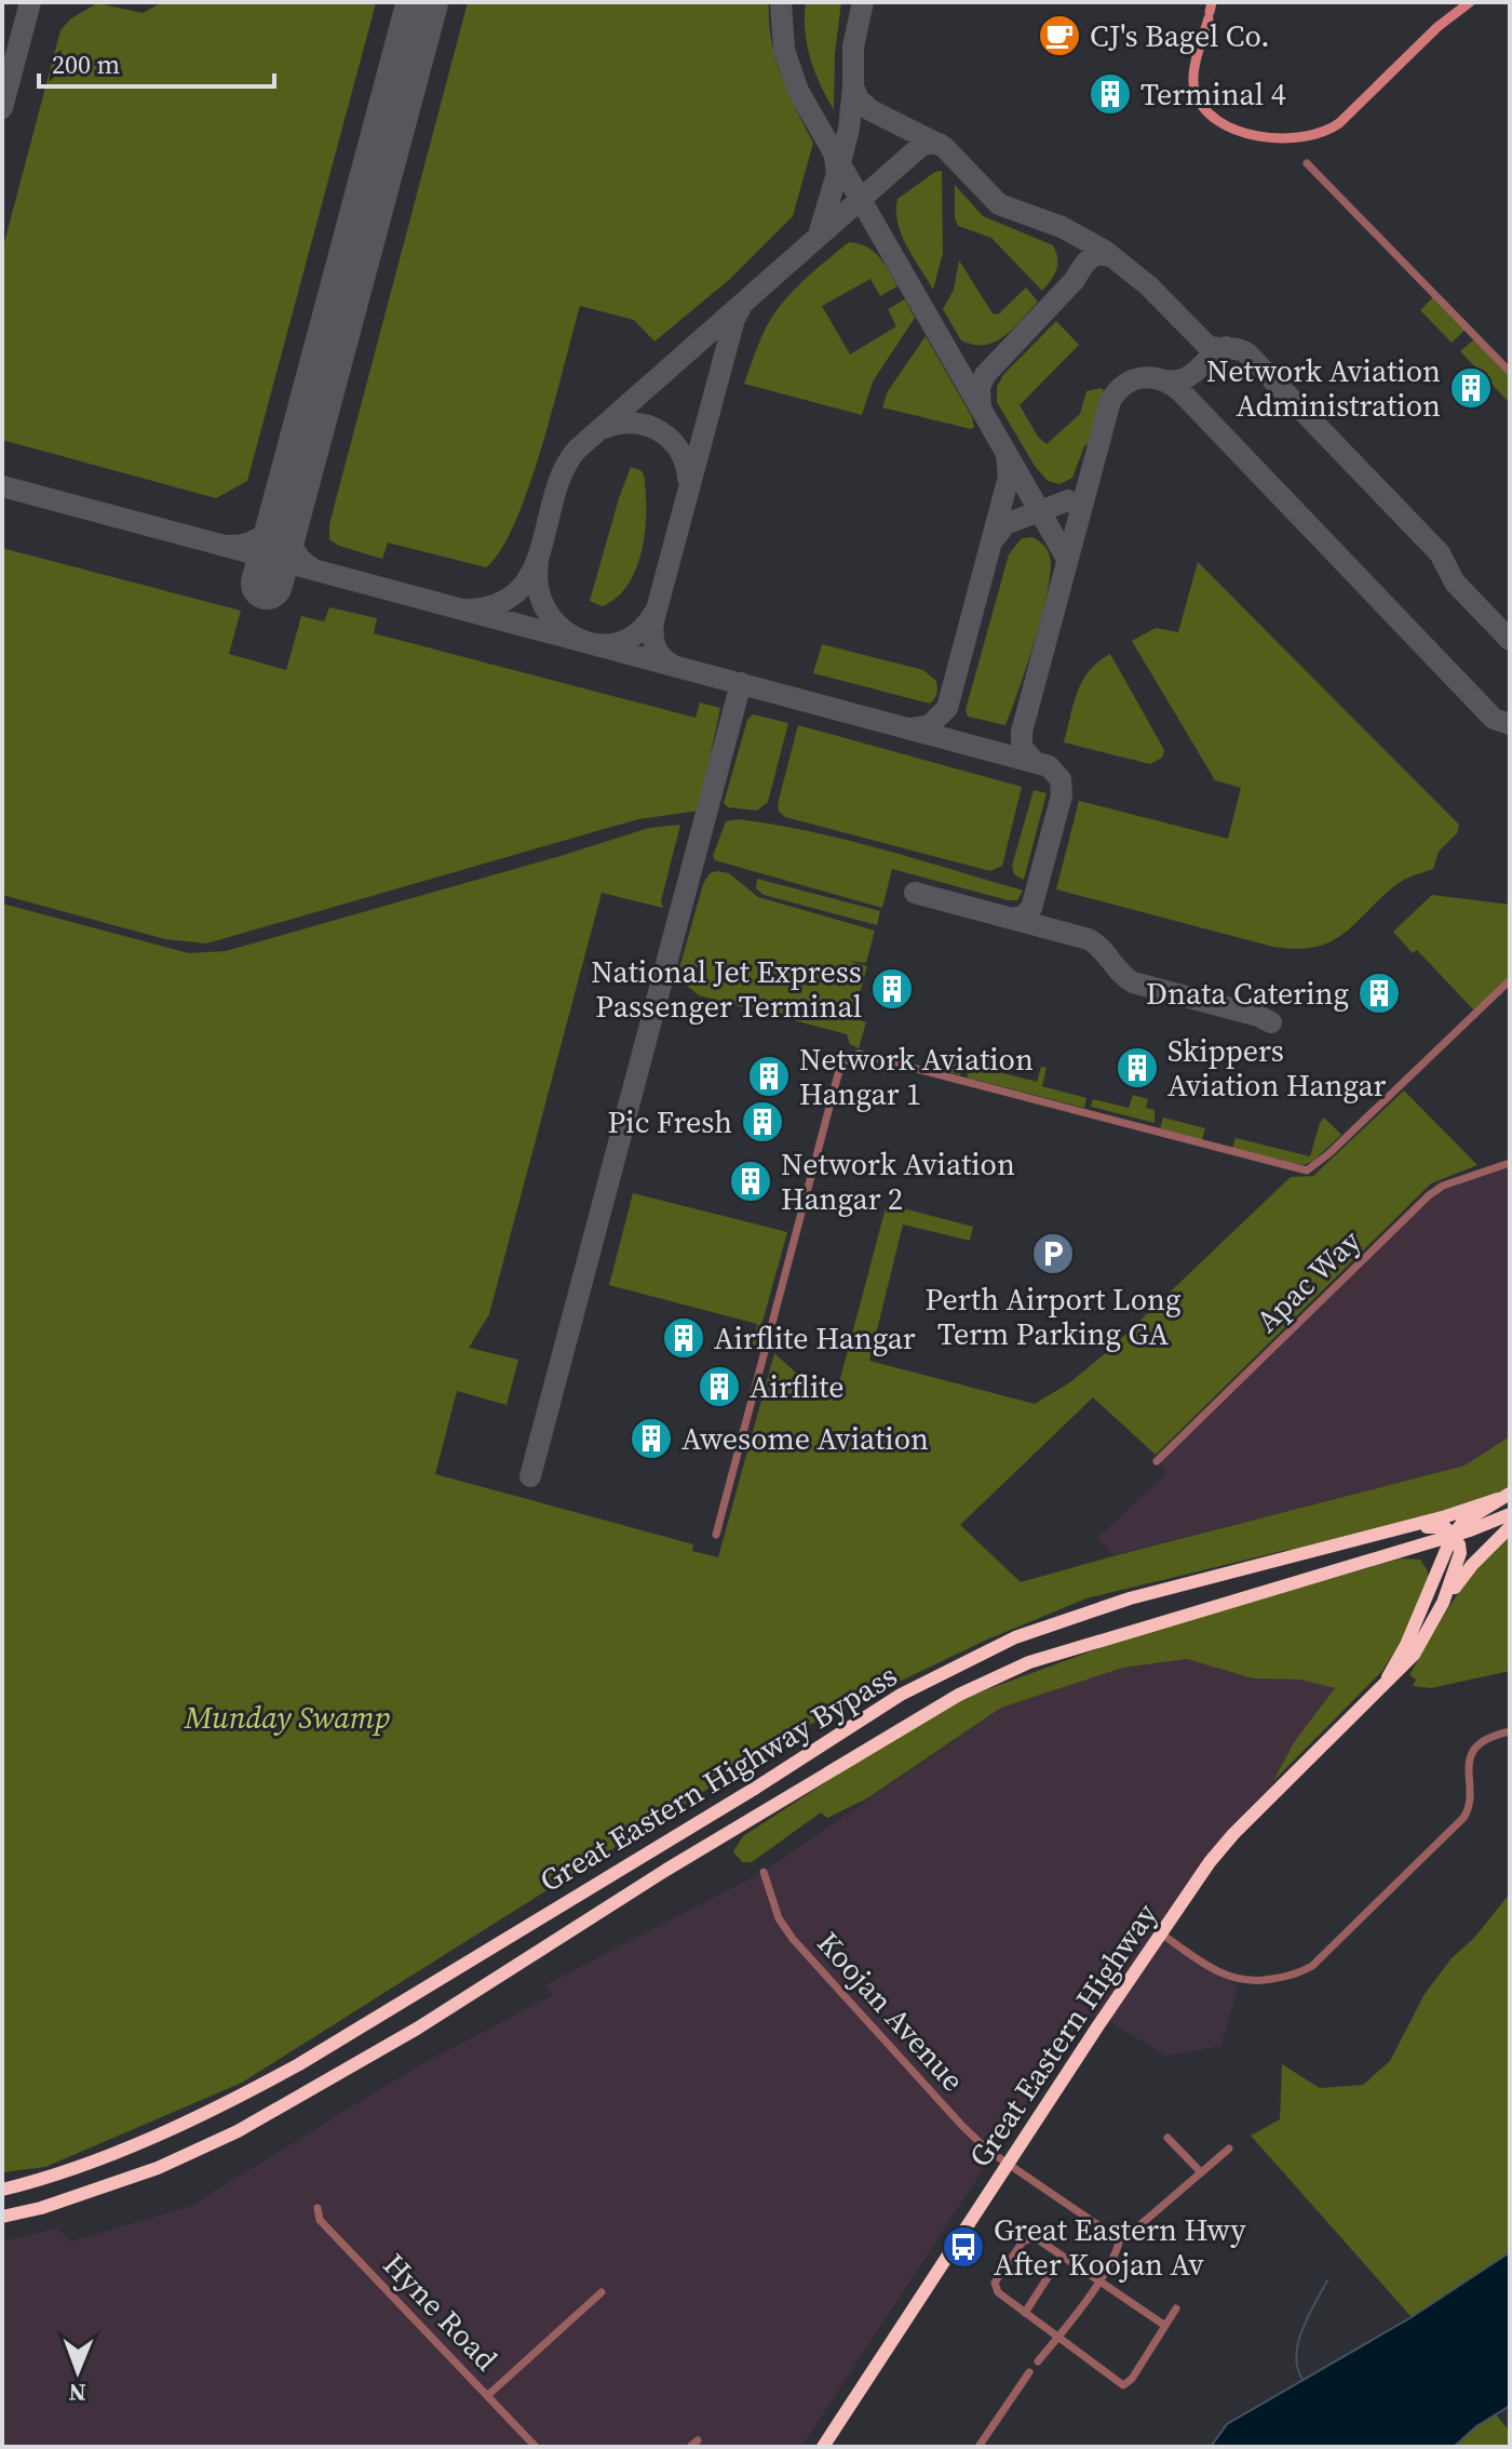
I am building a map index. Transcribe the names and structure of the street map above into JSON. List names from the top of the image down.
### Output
{
  "streets": {
    "highway": ["Great Eastern Highway Bypass", "Great Eastern Highway"],
    "street": ["Apac Way", "Koojan Avenue", "Hyne Road"]
  },
  "crossings": [
    ["Great Eastern Highway Bypass", "Great Eastern Highway"],
    ["Koojan Avenue", "Great Eastern Highway"]
  ],
  "parks": ["Munday Swamp"],
  "places": {
    "cafe": ["CJ's Bagel Co."],
    "building": [
      "Terminal 4",
      "Network Aviation Administration",
      "National Jet Express Passenger Terminal",
      "Dnata Catering",
      "Skippers Aviation Hangar",
      "Network Aviation Hangar 1",
      "Pic Fresh",
      "Network Aviation Hangar 2",
      "Airflite Hangar",
      "Airflite",
      "Awesome Aviation"
    ],
    "parking": ["Perth Airport Long Term Parking GA"],
    "bus stop": ["Great Eastern Hwy After Koojan Av"]
  },
  "scale_bar": "200 m",
  "north": "bottom"
}
